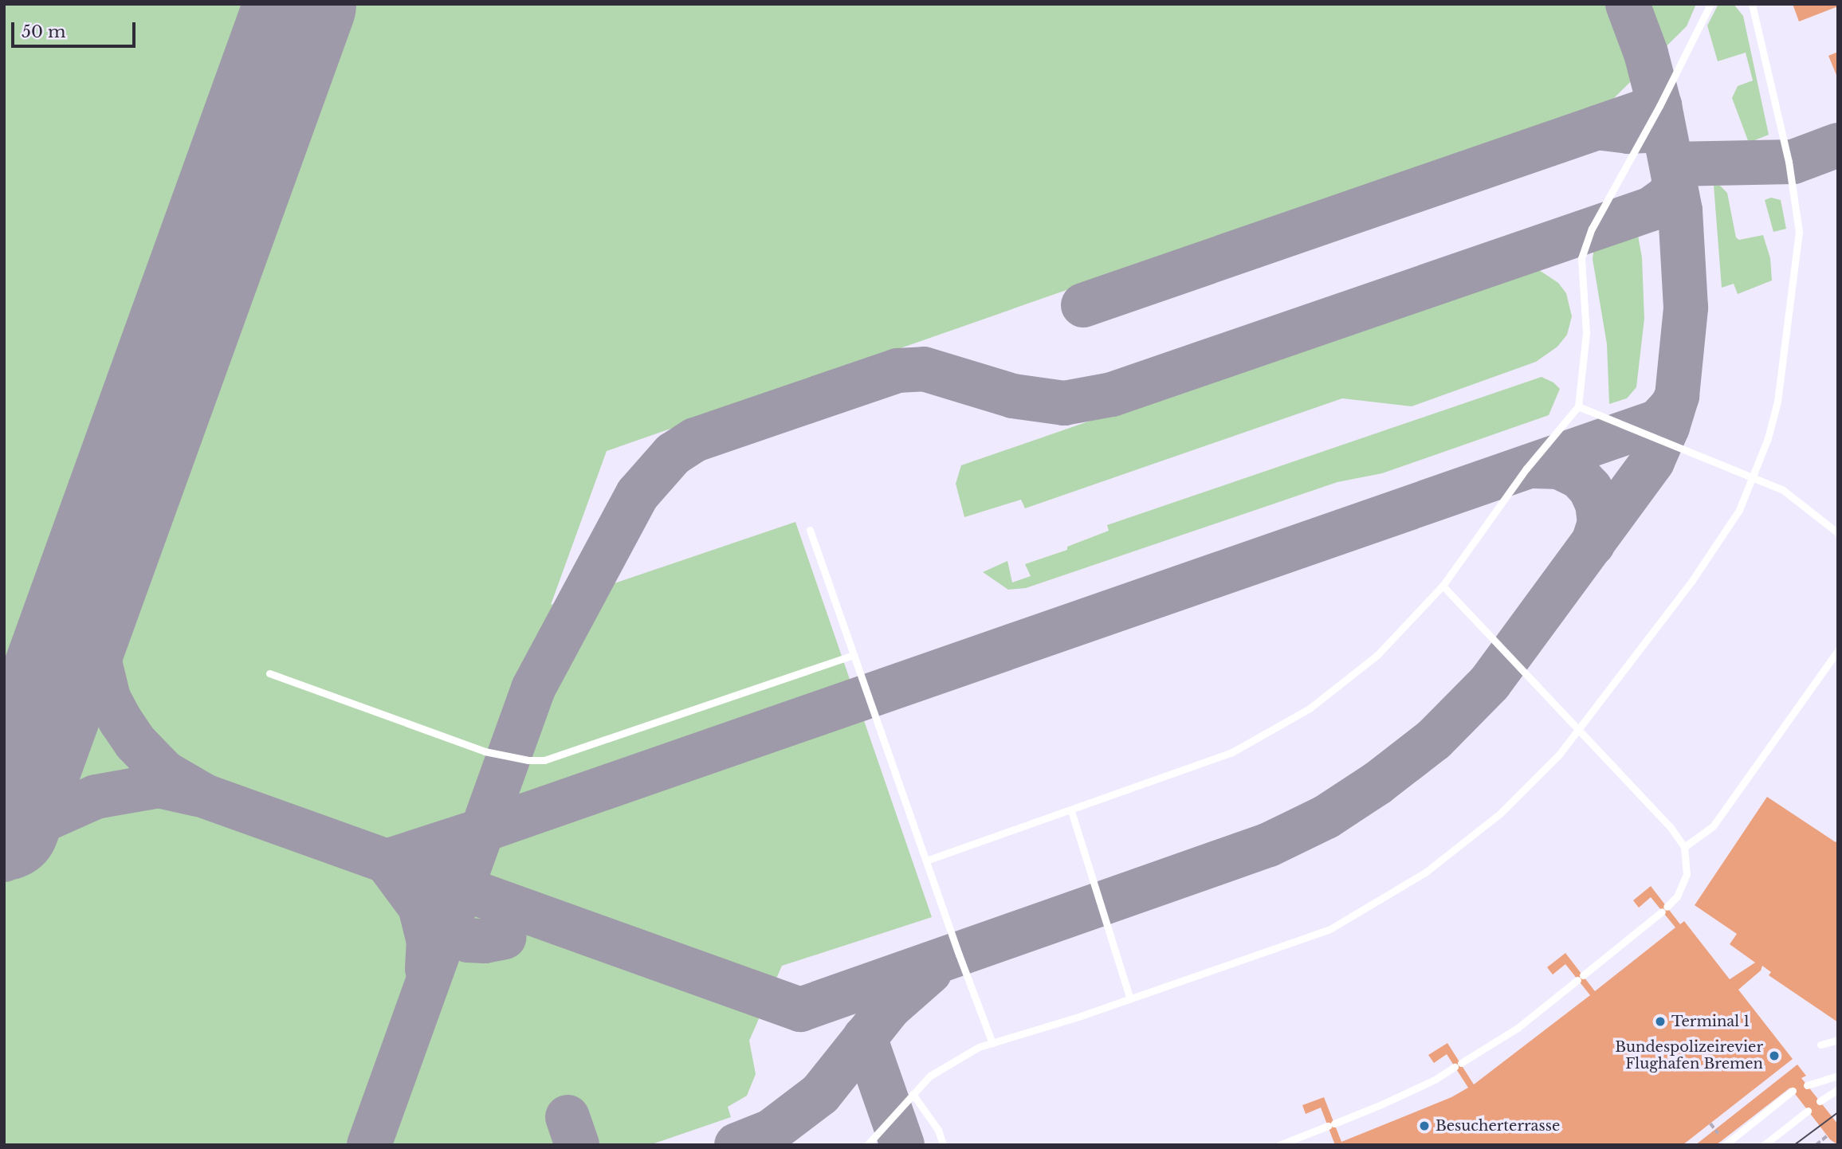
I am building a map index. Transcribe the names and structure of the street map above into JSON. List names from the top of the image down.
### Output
{
  "places": ["Terminal 1", "Bundespolizeirevier Flughafen Bremen", "Besucherterrasse"],
  "scale_bar": "50 m"
}
